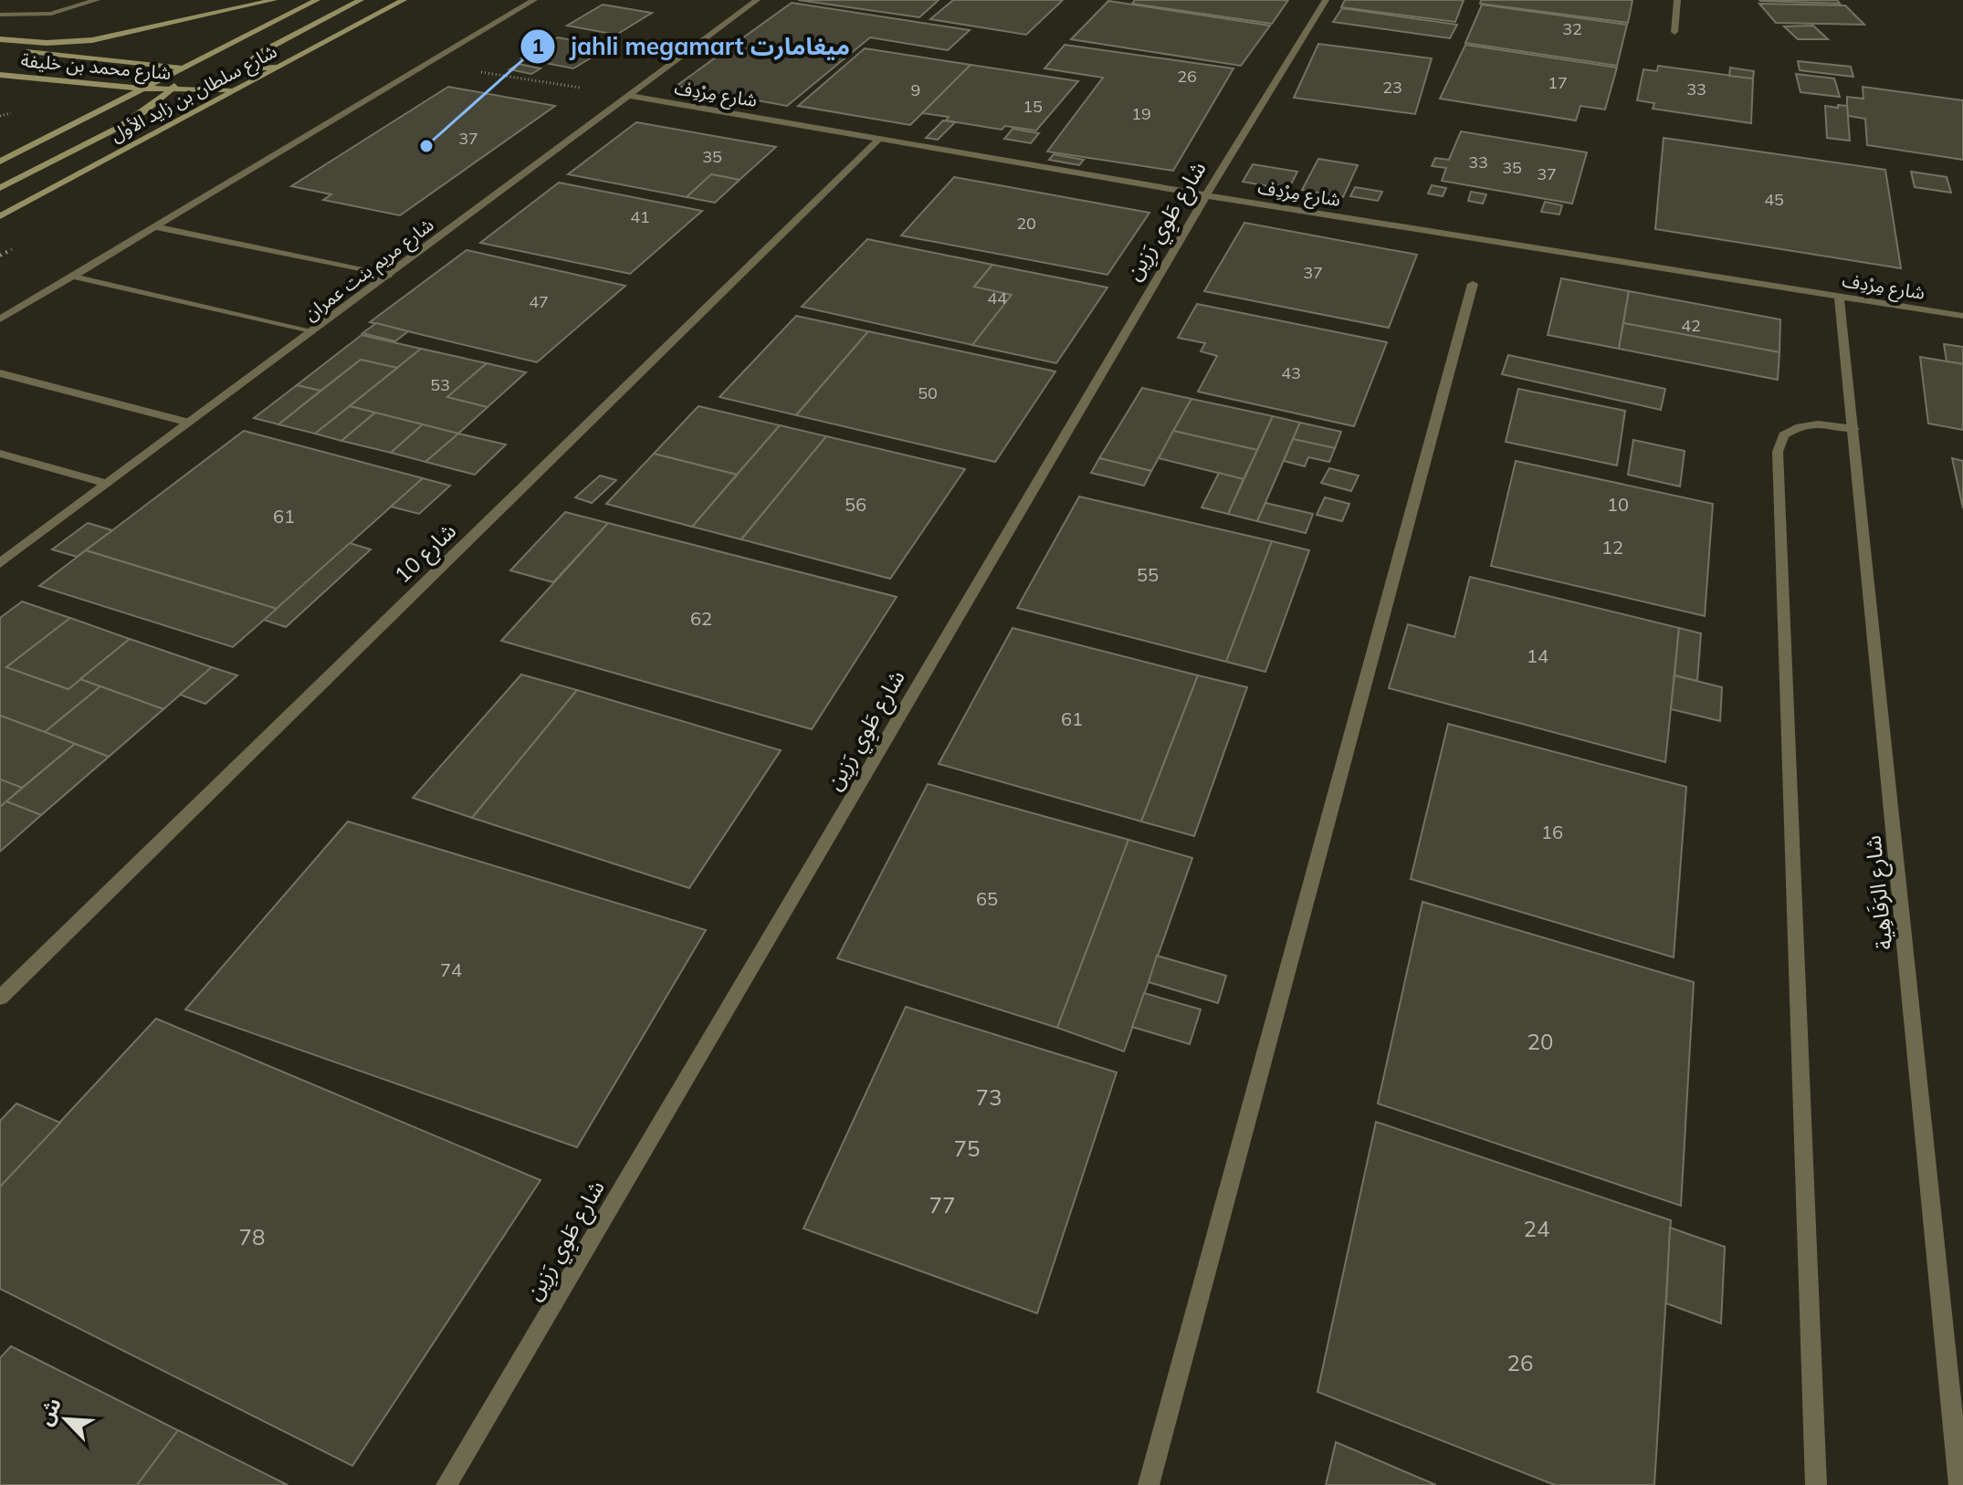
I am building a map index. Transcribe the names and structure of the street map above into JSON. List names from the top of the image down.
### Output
{
  "streets": {
    "main road": ["شارع محمد بن خليفة", "شارع سلطان بن زايد الأول"],
    "street": [
      "شارع مِرْدِف",
      "شارع طَوِي رَزِين",
      "شارع مريم بنت عمران",
      "شارع 10",
      "شارع الرَفَاهِية"
    ]
  },
  "crossings": [
    ["شارع محمد بن خليفة", "شارع سلطان بن زايد الأول"],
    ["شارع مِرْدِف", "شارع طَوِي رَزِين"],
    ["شارع مِرْدِف", "شارع مريم بنت عمران"],
    ["شارع مِرْدِف", "شارع 10"],
    ["شارع مِرْدِف", "شارع الرَفَاهِية"]
  ],
  "places": ["jahli megamart ميغامارت"],
  "house_numbers": [
    "32",
    "26",
    "17",
    "23",
    "33",
    "9",
    "15",
    "19",
    "37",
    "35",
    "33",
    "35",
    "37",
    "45",
    "41",
    "20",
    "37",
    "44",
    "47",
    "42",
    "43",
    "53",
    "50",
    "56",
    "10",
    "61",
    "12",
    "55",
    "62",
    "14",
    "61",
    "16",
    "65",
    "74",
    "20",
    "73",
    "75",
    "77",
    "24",
    "78",
    "26"
  ],
  "north": "top left"
}
